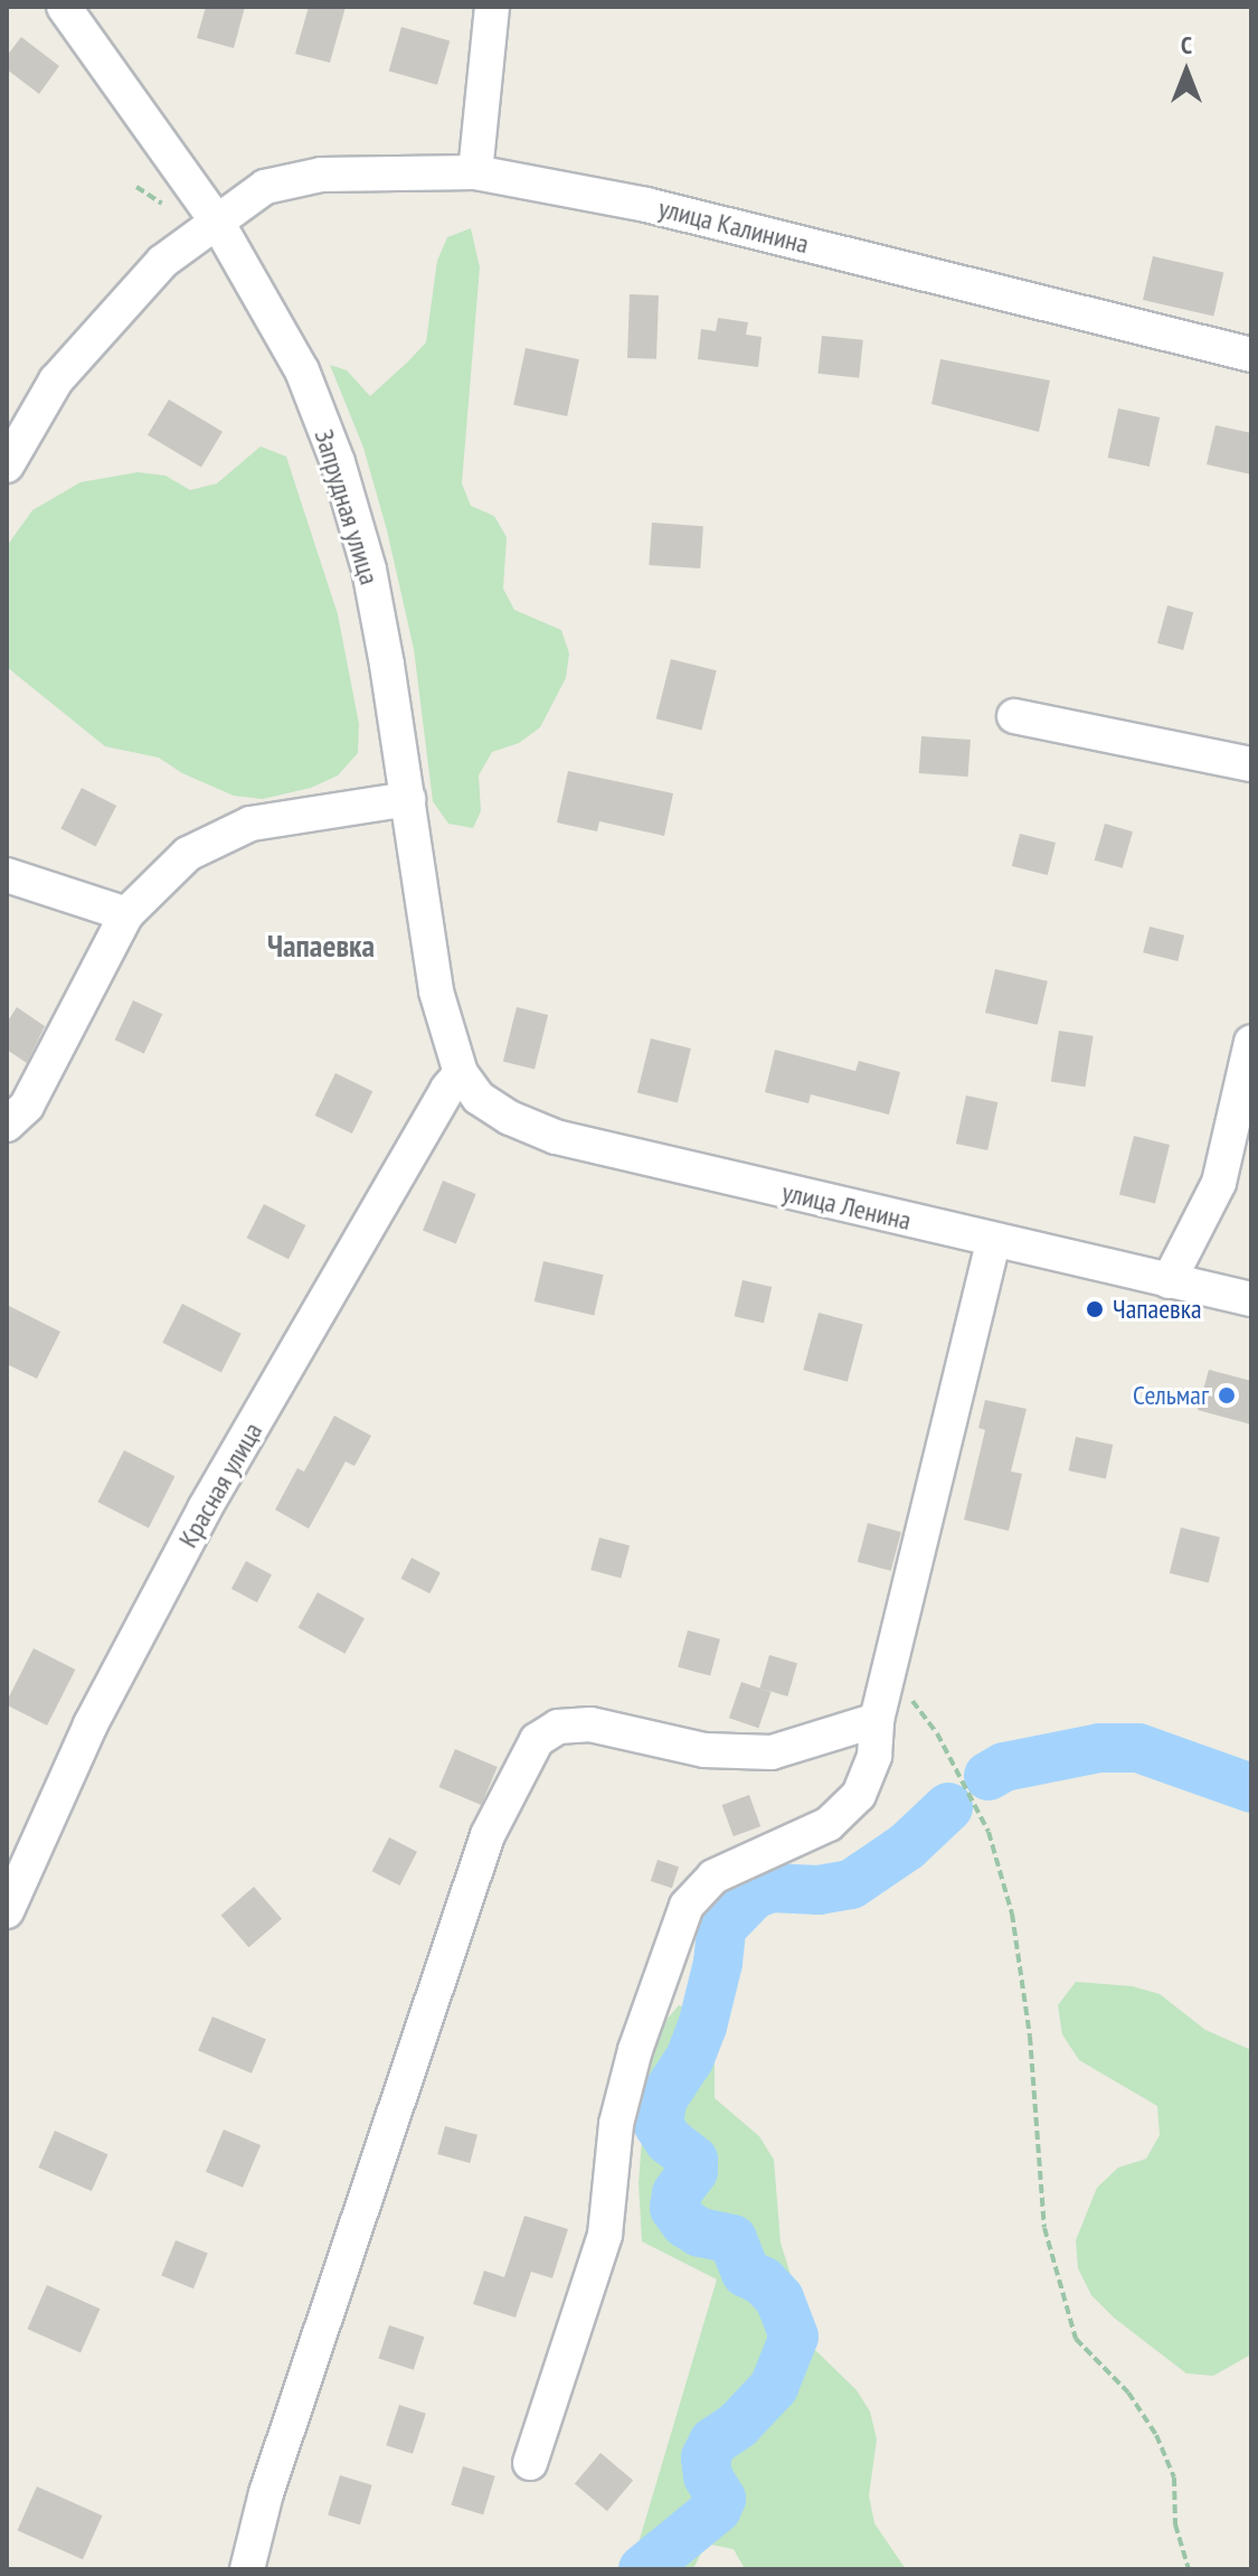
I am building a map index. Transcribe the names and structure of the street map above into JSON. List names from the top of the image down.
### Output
{
  "streets": {
    "street": [
      "улица Калинина",
      "Запрудная улица",
      "улица Ленина",
      "Красная улица"
    ]
  },
  "crossings": [
    ["улица Калинина", "Запрудная улица"],
    ["Запрудная улица", "улица Ленина"],
    ["Запрудная улица", "Красная улица"],
    ["улица Ленина", "Красная улица"]
  ],
  "districts": ["Чапаевка"],
  "places": ["Чапаевка", "Сельмаг"],
  "north": "top"
}
